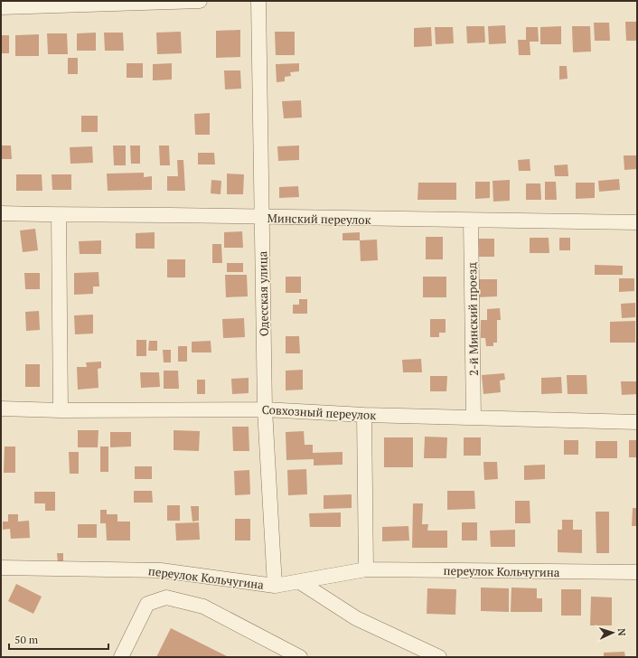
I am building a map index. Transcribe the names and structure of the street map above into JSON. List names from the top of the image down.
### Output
{
  "streets": {
    "street": [
      "Минский переулок",
      "Одесская улица",
      "2-й Минский проезд",
      "Совхозный переулок",
      "переулок Кольчугина"
    ]
  },
  "crossings": [
    ["Минский переулок", "Одесская улица"],
    ["Минский переулок", "2-й Минский проезд"],
    ["Одесская улица", "Совхозный переулок"],
    ["Одесская улица", "переулок Кольчугина"],
    ["2-й Минский проезд", "Совхозный переулок"]
  ],
  "scale_bar": "50 m",
  "north": "right"
}
